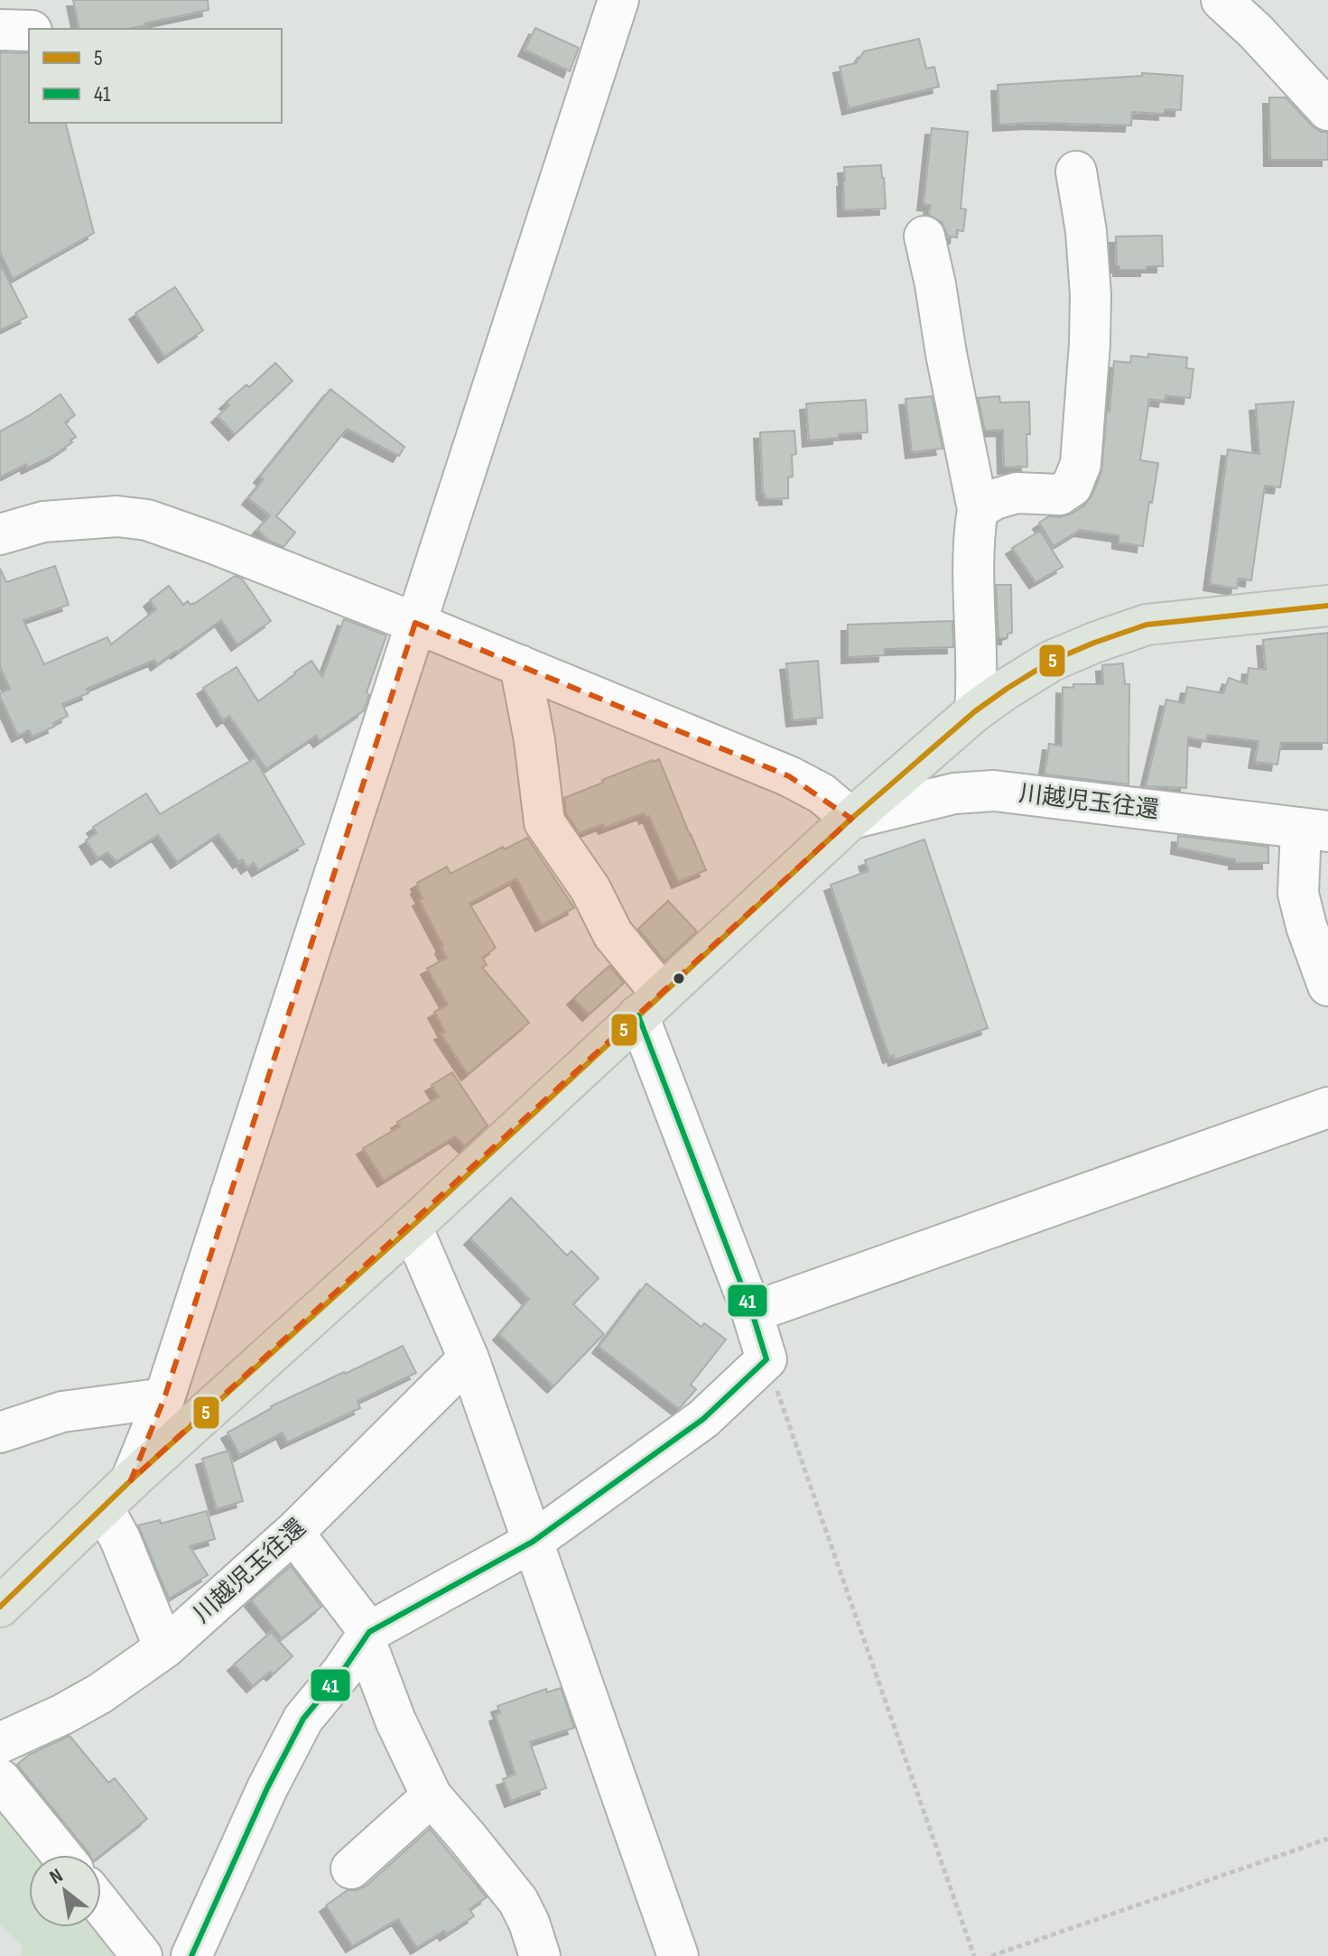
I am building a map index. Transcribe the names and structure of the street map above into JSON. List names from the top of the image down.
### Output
{
  "streets": {
    "street": ["川越児玉往還"]
  },
  "lines": ["transit line 5", "transit line 41"],
  "legend": ["5", "41"],
  "north": "top left"
}
